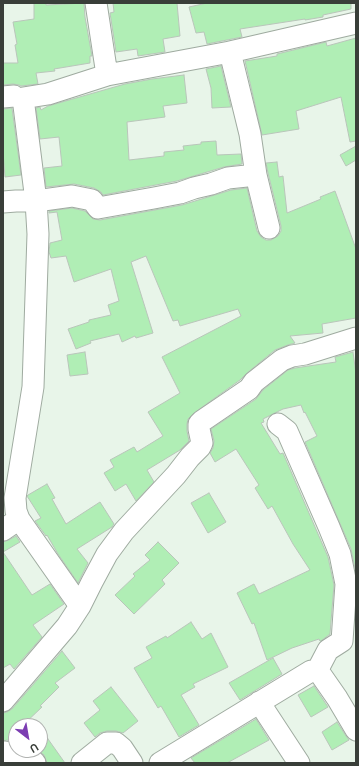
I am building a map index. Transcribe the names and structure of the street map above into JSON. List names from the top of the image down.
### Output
{
  "north": "bottom right"
}
